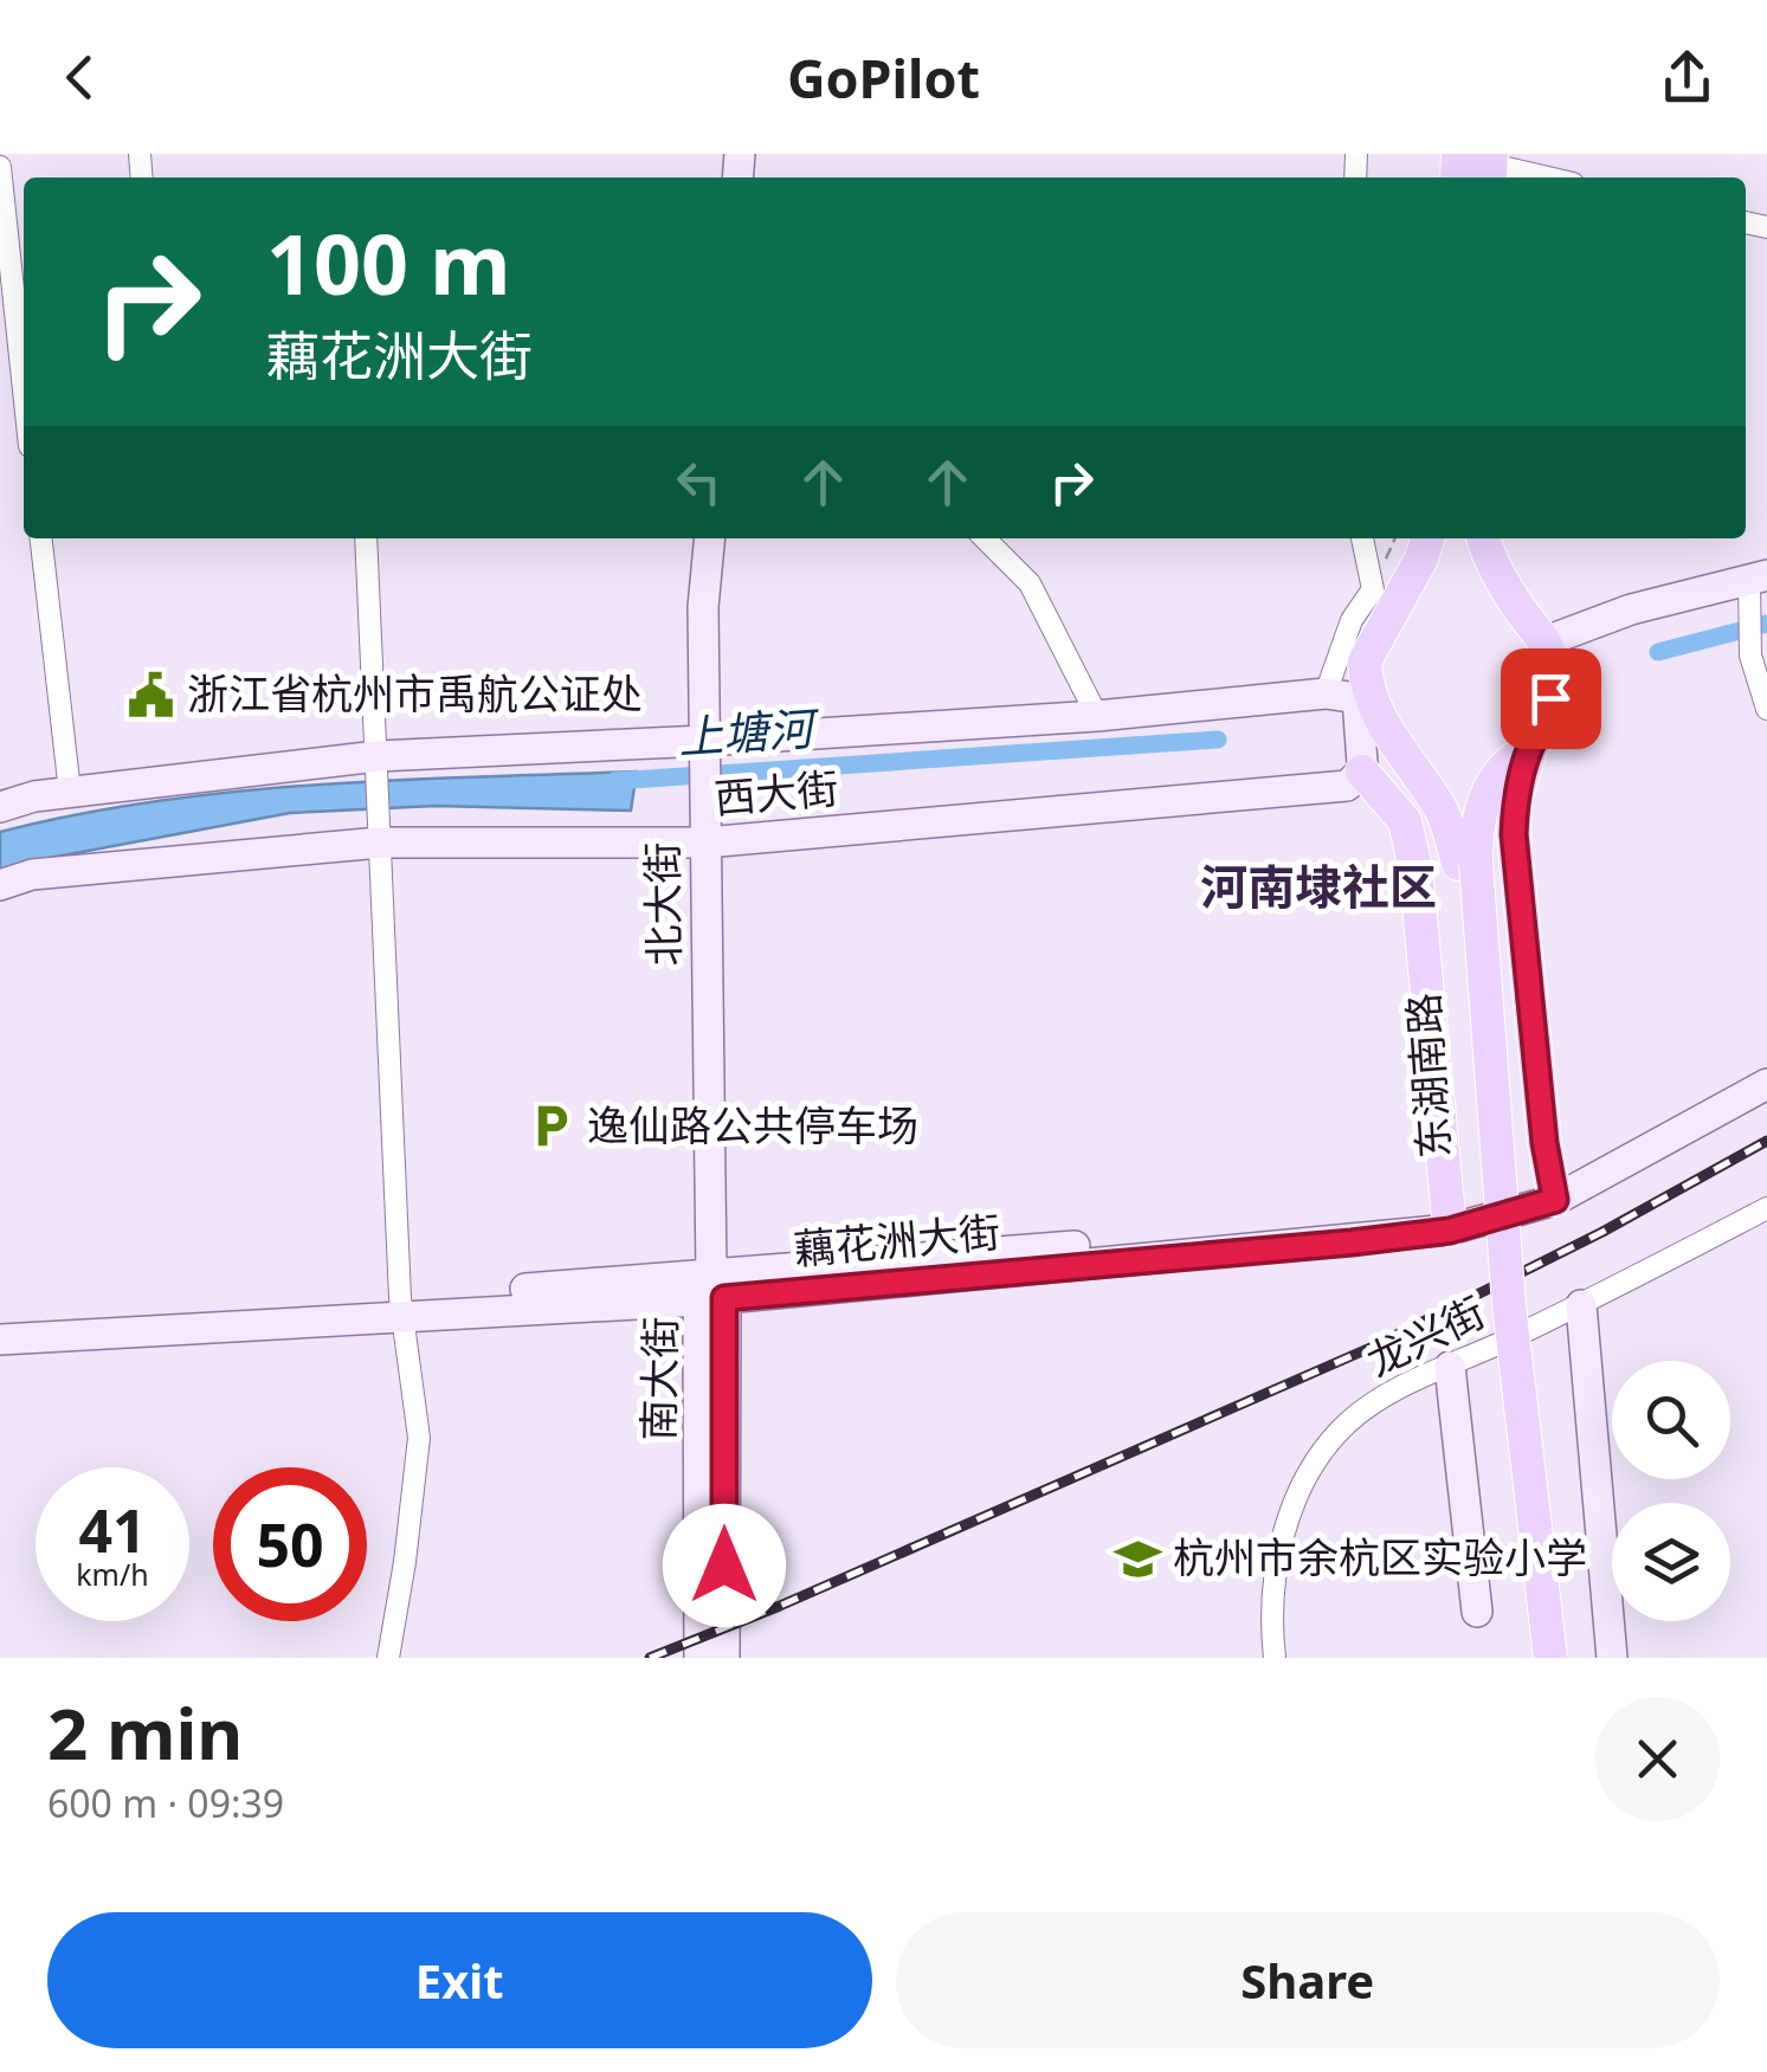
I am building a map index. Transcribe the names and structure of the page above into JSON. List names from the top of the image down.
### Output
{
  "streets": {
    "main road": [
      "西大街",
      "北大街",
      "东湖南路",
      "藕花洲大街",
      "南大街"
    ],
    "street": ["龙兴街"]
  },
  "crossings": [
    ["西大街", "北大街"],
    ["西大街", "东湖南路"],
    ["北大街", "藕花洲大街"],
    ["北大街", "南大街"],
    ["藕花洲大街", "南大街"]
  ],
  "districts": ["河南埭社区"],
  "water": ["上塘河"],
  "places": {
    "public building": ["浙江省杭州市禹航公证处"],
    "parking": ["逸仙路公共停车场"],
    "school or university": ["杭州市余杭区实验小学"]
  },
  "page": {
    "header": "GoPilot",
    "turn": ["100 m", "藕花洲大街"],
    "speed": "41 km/h",
    "limit": "50",
    "heading": ["2 min", "600 m · 09:39"],
    "buttons": ["Exit", "Share"]
  }
}
